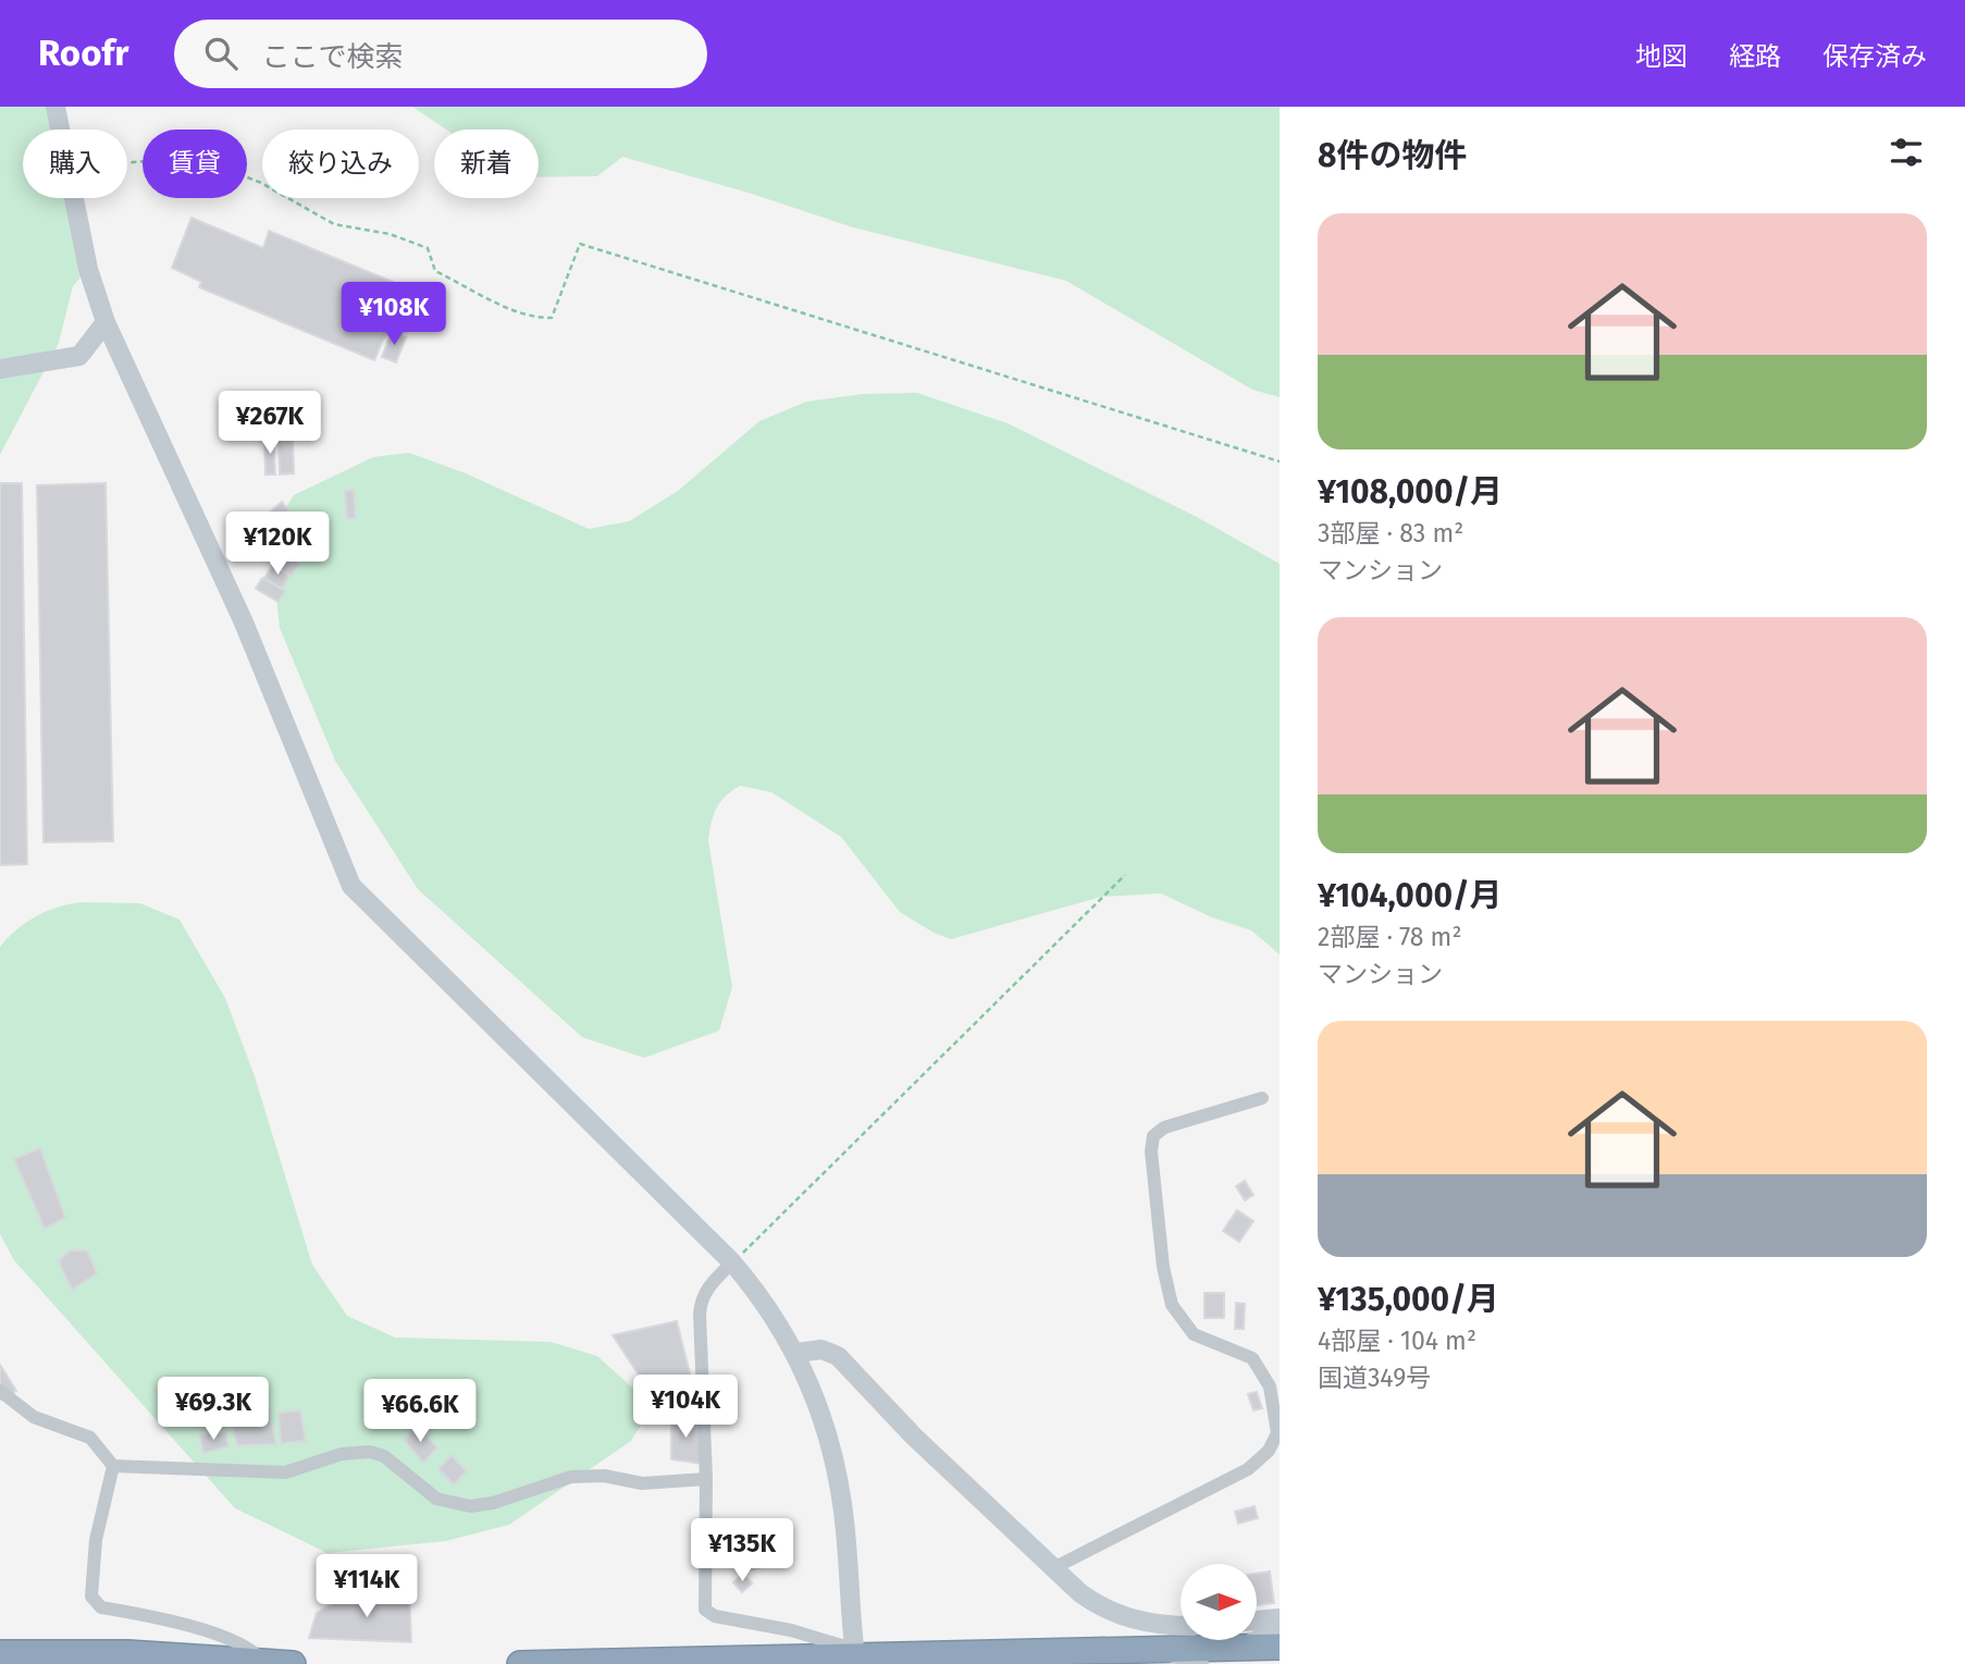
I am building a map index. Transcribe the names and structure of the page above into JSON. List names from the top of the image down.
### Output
{
  "north": "right",
  "page": {
    "header": "Roofr",
    "search": "ここで検索",
    "nav": ["地図", "経路", "保存済み"],
    "heading": "8件の物件",
    "chip": [
      "購入",
      "賃貸",
      "絞り込み",
      "新着"
    ],
    "list": [
      {
        "name": "¥108,000/月",
        "note": "3部屋 · 83 m² · マンション"
      },
      {
        "name": "¥104,000/月",
        "note": "2部屋 · 78 m² · マンション"
      },
      {
        "name": "¥135,000/月",
        "note": "4部屋 · 104 m² · 国道349号"
      }
    ],
    "price": [
      "¥108K",
      "¥267K",
      "¥120K",
      "¥104K",
      "¥69.3K",
      "¥66.6K",
      "¥135K",
      "¥114K"
    ]
  }
}
